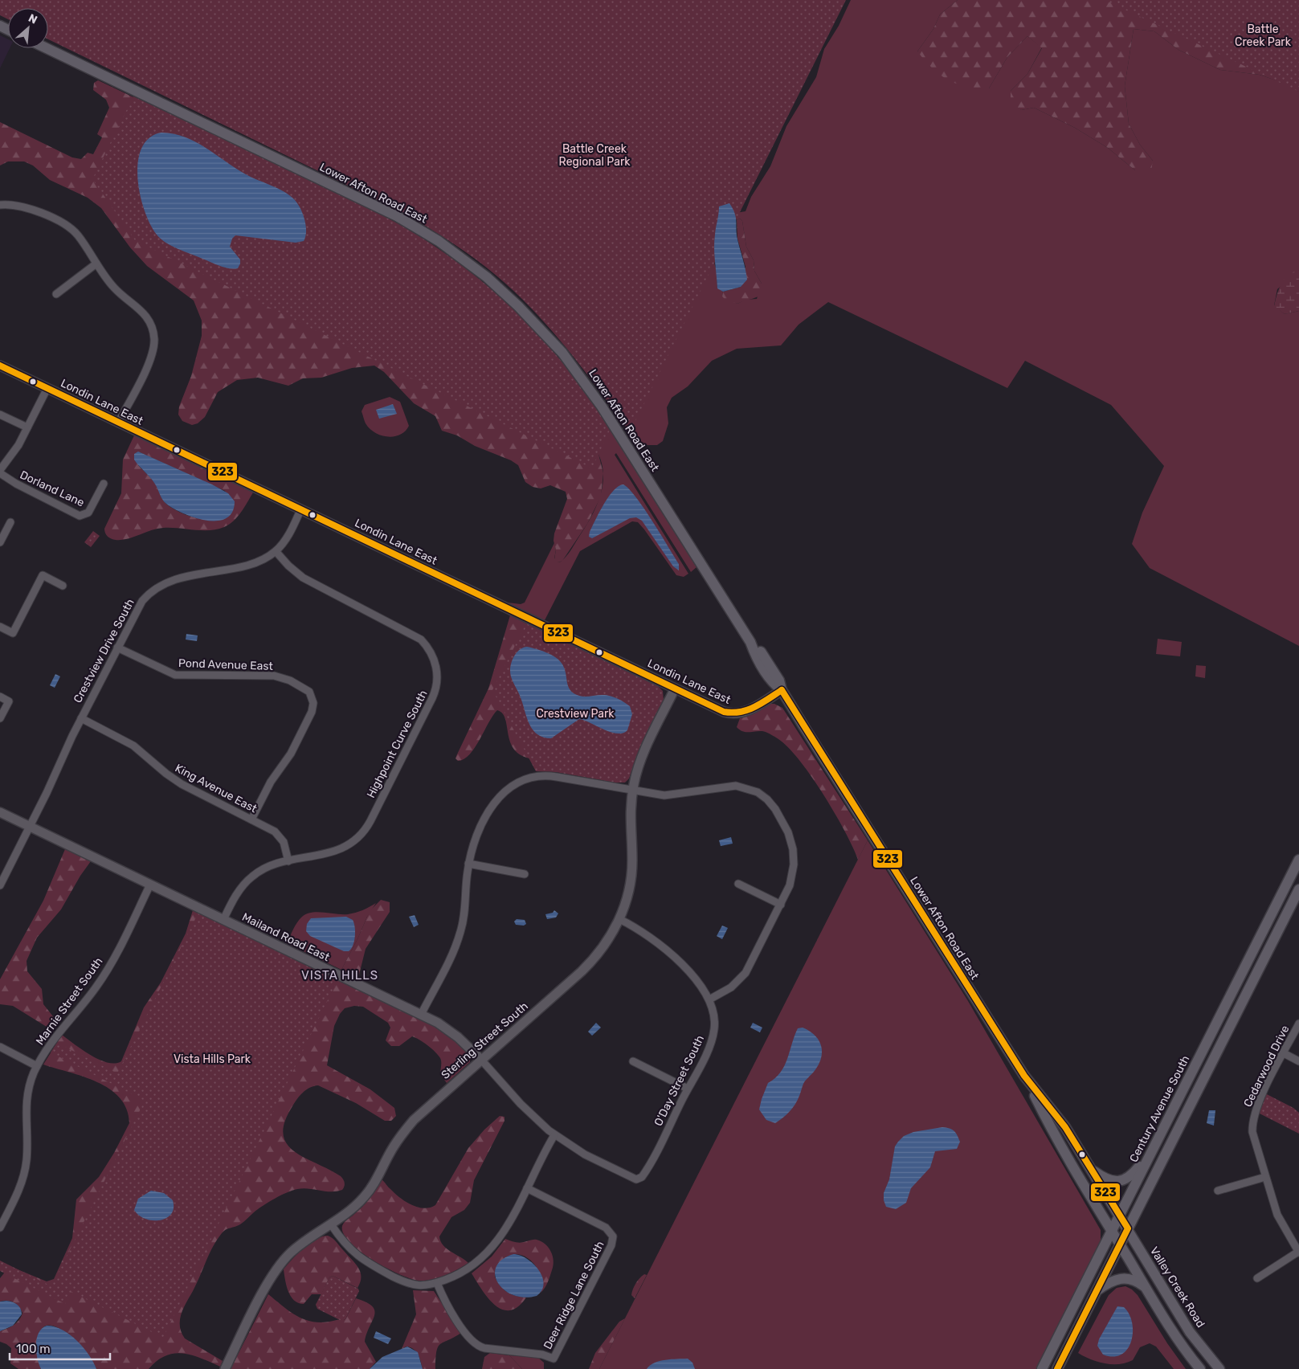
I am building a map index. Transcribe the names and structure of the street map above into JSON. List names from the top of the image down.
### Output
{
  "streets": {
    "main road": ["Lower Afton Road East", "Century Avenue South", "Valley Creek Road"],
    "street": [
      "Londin Lane East",
      "Dorland Lane",
      "Crestview Drive South",
      "Pond Avenue East",
      "Highpoint Curve South",
      "King Avenue East",
      "Mailand Road East",
      "Marnie Street South",
      "Sterling Street South",
      "Cedarwood Drive",
      "O'Day Street South",
      "Deer Ridge Lane South"
    ]
  },
  "crossings": [
    ["Lower Afton Road East", "Londin Lane East"],
    ["Lower Afton Road East", "Century Avenue South"],
    ["Lower Afton Road East", "Valley Creek Road"],
    ["Londin Lane East", "Crestview Drive South"],
    ["Londin Lane East", "Sterling Street South"],
    ["Crestview Drive South", "Pond Avenue East"],
    ["Crestview Drive South", "Highpoint Curve South"],
    ["Crestview Drive South", "King Avenue East"],
    ["Crestview Drive South", "Mailand Road East"],
    ["Pond Avenue East", "King Avenue East"],
    ["Highpoint Curve South", "King Avenue East"],
    ["Highpoint Curve South", "Mailand Road East"],
    ["Mailand Road East", "Marnie Street South"],
    ["Mailand Road East", "Sterling Street South"],
    ["Mailand Road East", "O'Day Street South"],
    ["Century Avenue South", "Valley Creek Road"]
  ],
  "districts": ["VISTA HILLS"],
  "parks": [
    "Battle Creek Park",
    "Battle Creek Regional Park",
    "Crestview Park",
    "Vista Hills Park"
  ],
  "lines": ["transit line 323"],
  "scale_bar": "100 m",
  "north": "top right"
}
